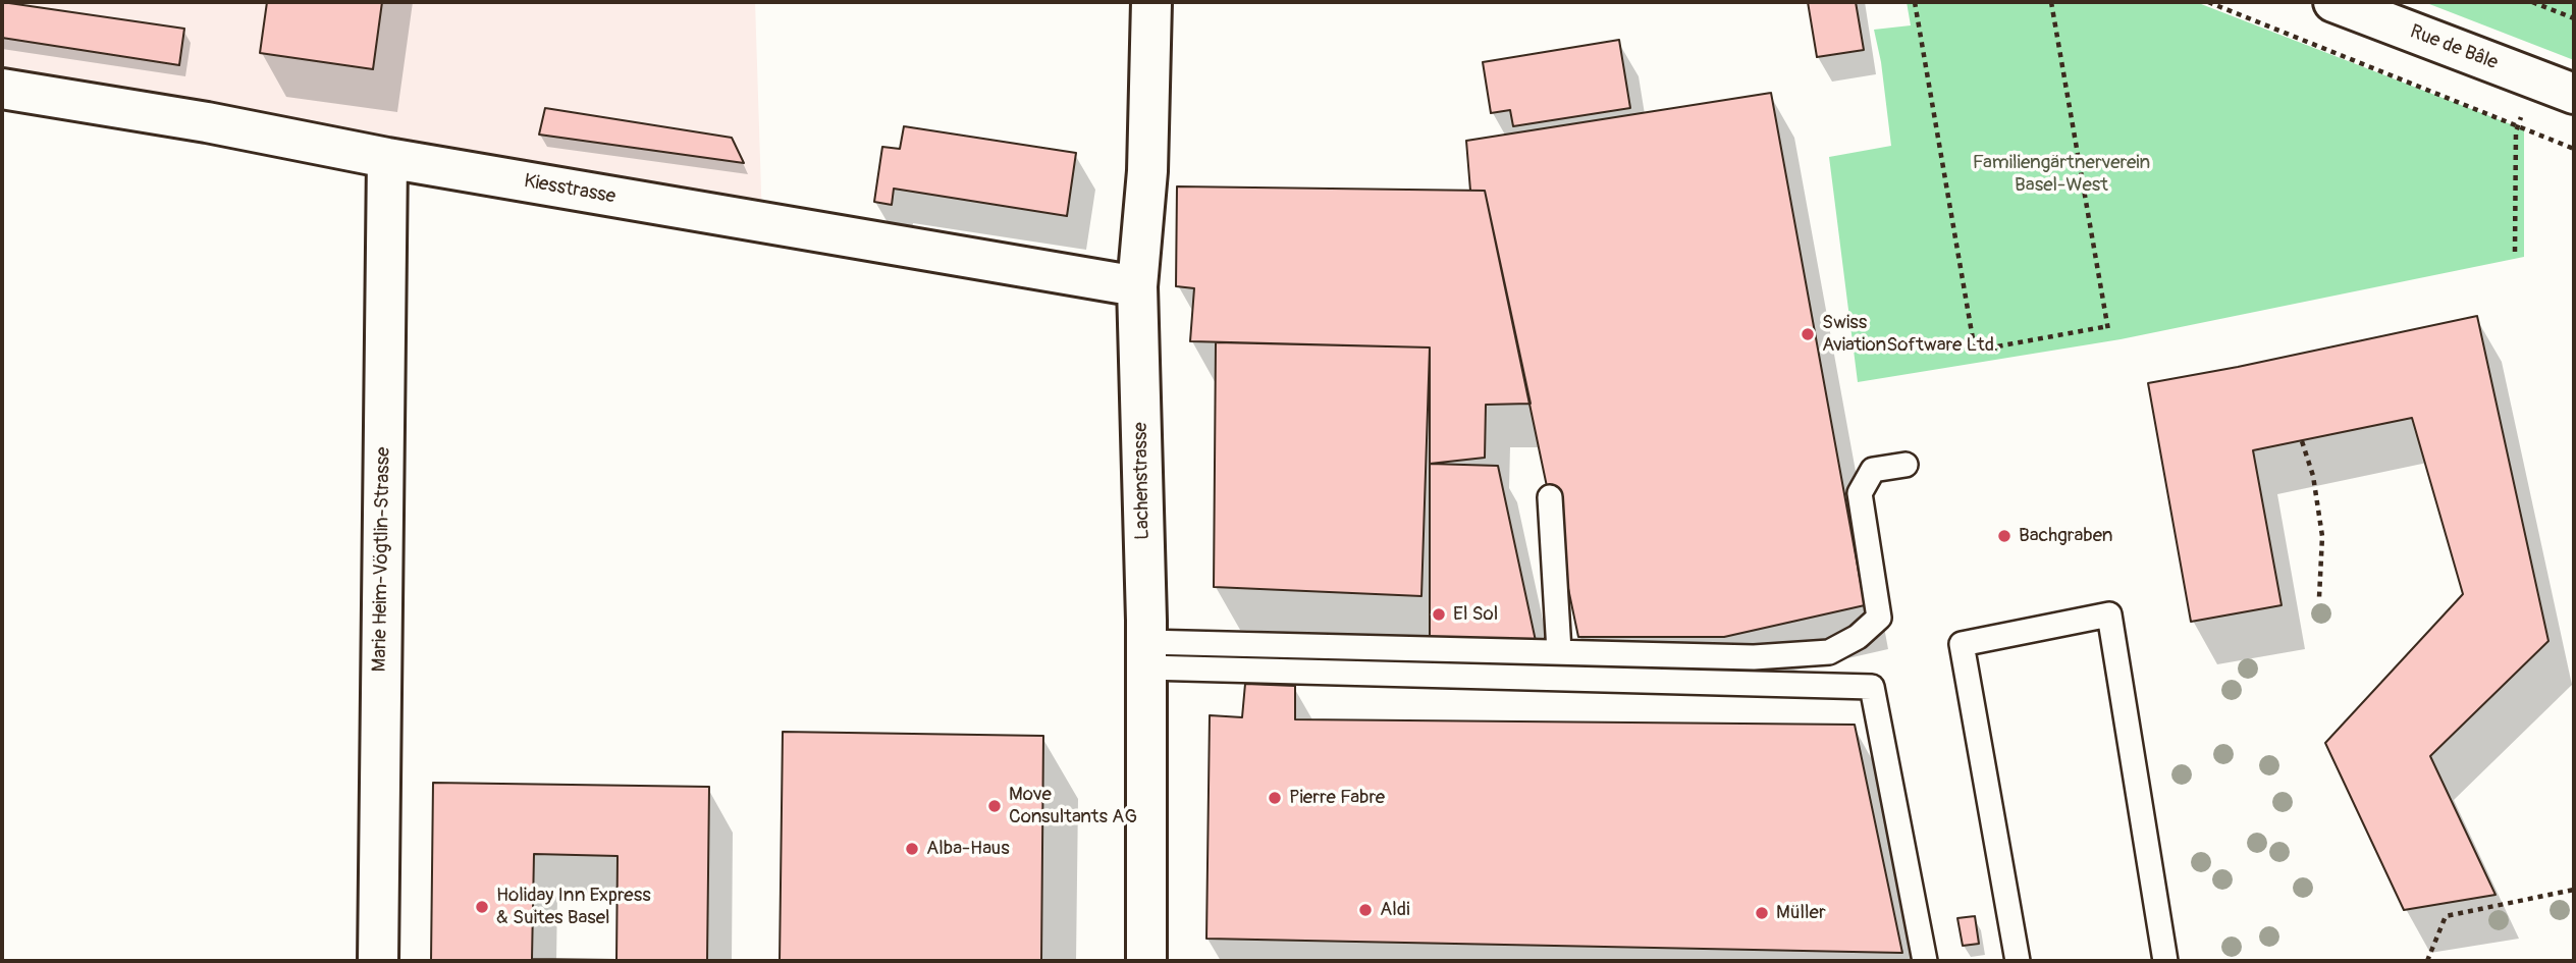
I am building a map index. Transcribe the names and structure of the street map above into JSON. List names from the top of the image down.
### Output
{
  "streets": {
    "street": [
      "Rue de Bâle",
      "Kiesstrasse",
      "Lachenstrasse",
      "Marie Heim-Vögtlin-Strasse"
    ]
  },
  "crossings": [
    ["Kiesstrasse", "Lachenstrasse"],
    ["Kiesstrasse", "Marie Heim-Vögtlin-Strasse"]
  ],
  "parks": ["Familiengärtnerverein Basel-West"],
  "places": [
    "Swiss AviationSoftware Ltd.",
    "Bachgraben",
    "El Sol",
    "Pierre Fabre",
    "Move Consultants AG",
    "Alba-Haus",
    "Holiday Inn Express & Suites Basel",
    "Aldi",
    "Müller"
  ]
}
